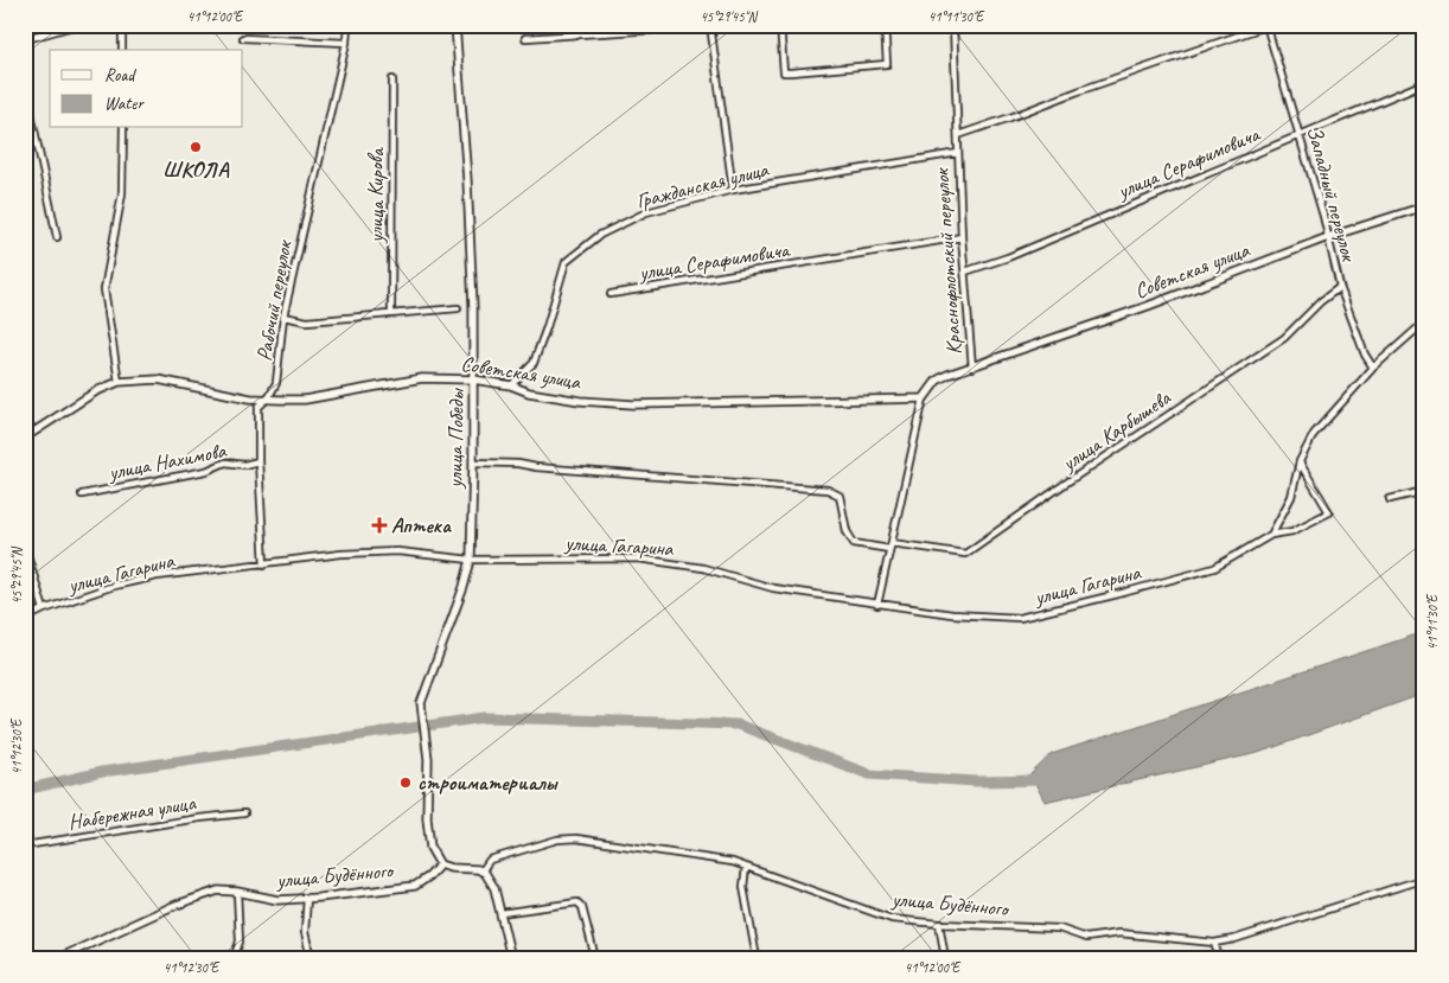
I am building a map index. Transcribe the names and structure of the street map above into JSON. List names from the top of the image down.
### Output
{
  "streets": {
    "street": [
      "улица Серафимовича",
      "Гражданская улица",
      "Западный переулок",
      "улица Кирова",
      "Краснофлотский переулок",
      "Советская улица",
      "Рабочий переулок",
      "улица Карбышева",
      "улица Победы",
      "улица Нахимова",
      "улица Гагарина",
      "Набережная улица",
      "улица Будённого"
    ]
  },
  "crossings": [
    ["улица Серафимовича", "Западный переулок"],
    ["улица Серафимовича", "Краснофлотский переулок"],
    ["Гражданская улица", "Краснофлотский переулок"],
    ["Гражданская улица", "Советская улица"],
    ["Западный переулок", "Советская улица"],
    ["Западный переулок", "улица Карбышева"],
    ["Краснофлотский переулок", "Советская улица"],
    ["Советская улица", "Рабочий переулок"],
    ["Советская улица", "улица Победы"],
    ["Рабочий переулок", "улица Нахимова"],
    ["Рабочий переулок", "улица Гагарина"],
    ["улица Карбышева", "улица Победы"],
    ["улица Победы", "улица Гагарина"],
    ["улица Победы", "улица Будённого"]
  ],
  "places": {
    "other": ["ШКОЛА", "строиматериалы"],
    "health": ["Аптека"]
  },
  "legend": ["Road", "Water"],
  "coordinates": [
    "41°12'00\"E",
    "45°29'45\"N",
    "41°11'30\"E",
    "41°12'30\"E"
  ]
}
